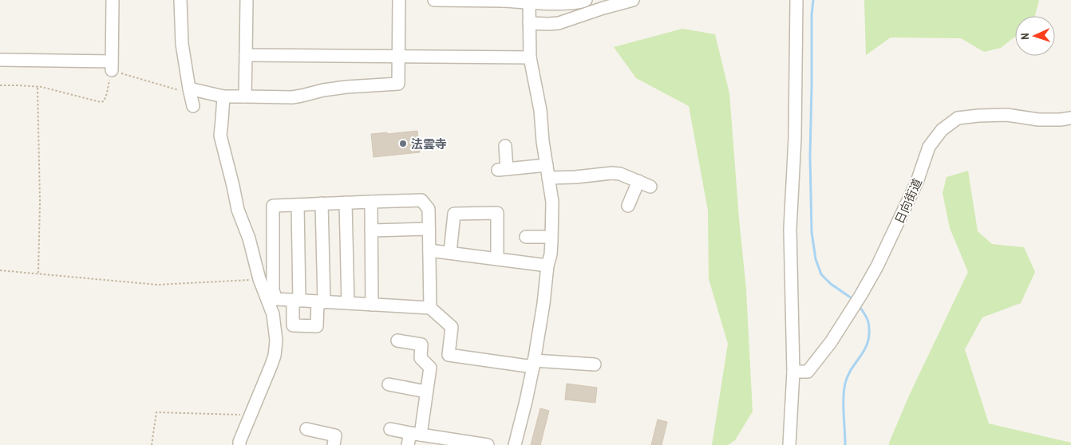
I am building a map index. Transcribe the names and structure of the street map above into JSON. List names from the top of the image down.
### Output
{
  "streets": {
    "street": ["日向街道"]
  },
  "places": ["法雲寺"],
  "north": "left"
}
